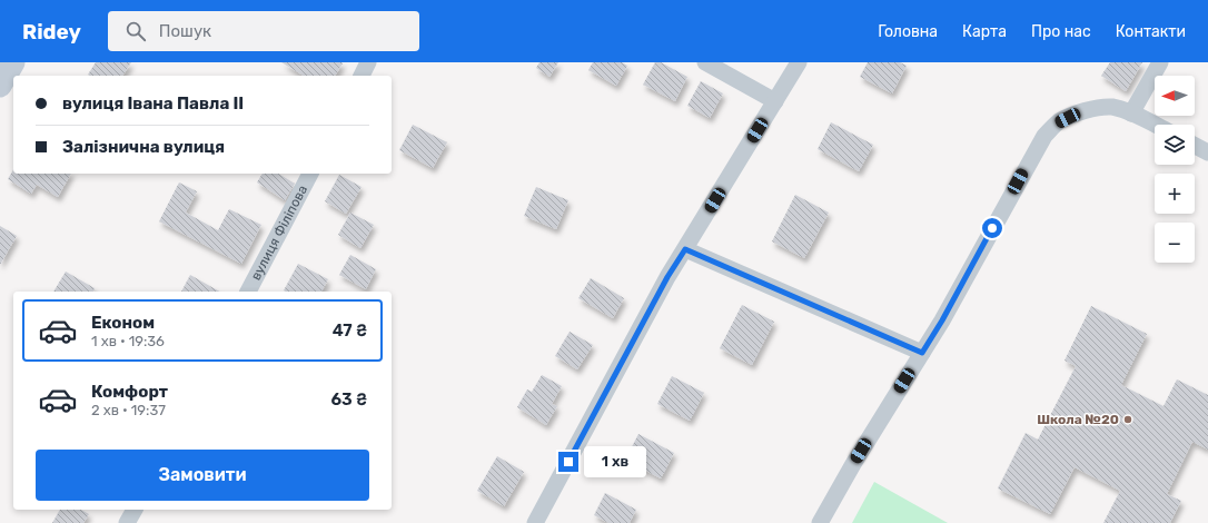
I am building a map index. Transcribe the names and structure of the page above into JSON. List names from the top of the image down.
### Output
{
  "streets": {
    "street": ["вулиця Філіпова"]
  },
  "places": ["Школа №20"],
  "north": "left",
  "page": {
    "header": "Ridey",
    "search": "Пошук",
    "nav": [
      "Головна",
      "Карта",
      "Про нас",
      "Контакти"
    ],
    "map_buttons": ["+", "−"],
    "banner": ["вулиця Івана Павла II", "Залізнична вулиця"],
    "list": [
      {
        "name": "Економ",
        "note": "1 хв · 19:36",
        "value": "47 ₴"
      },
      {
        "name": "Комфорт",
        "note": "2 хв · 19:37",
        "value": "63 ₴"
      }
    ],
    "buttons": "Замовити",
    "bubble": "1 хв"
  }
}
